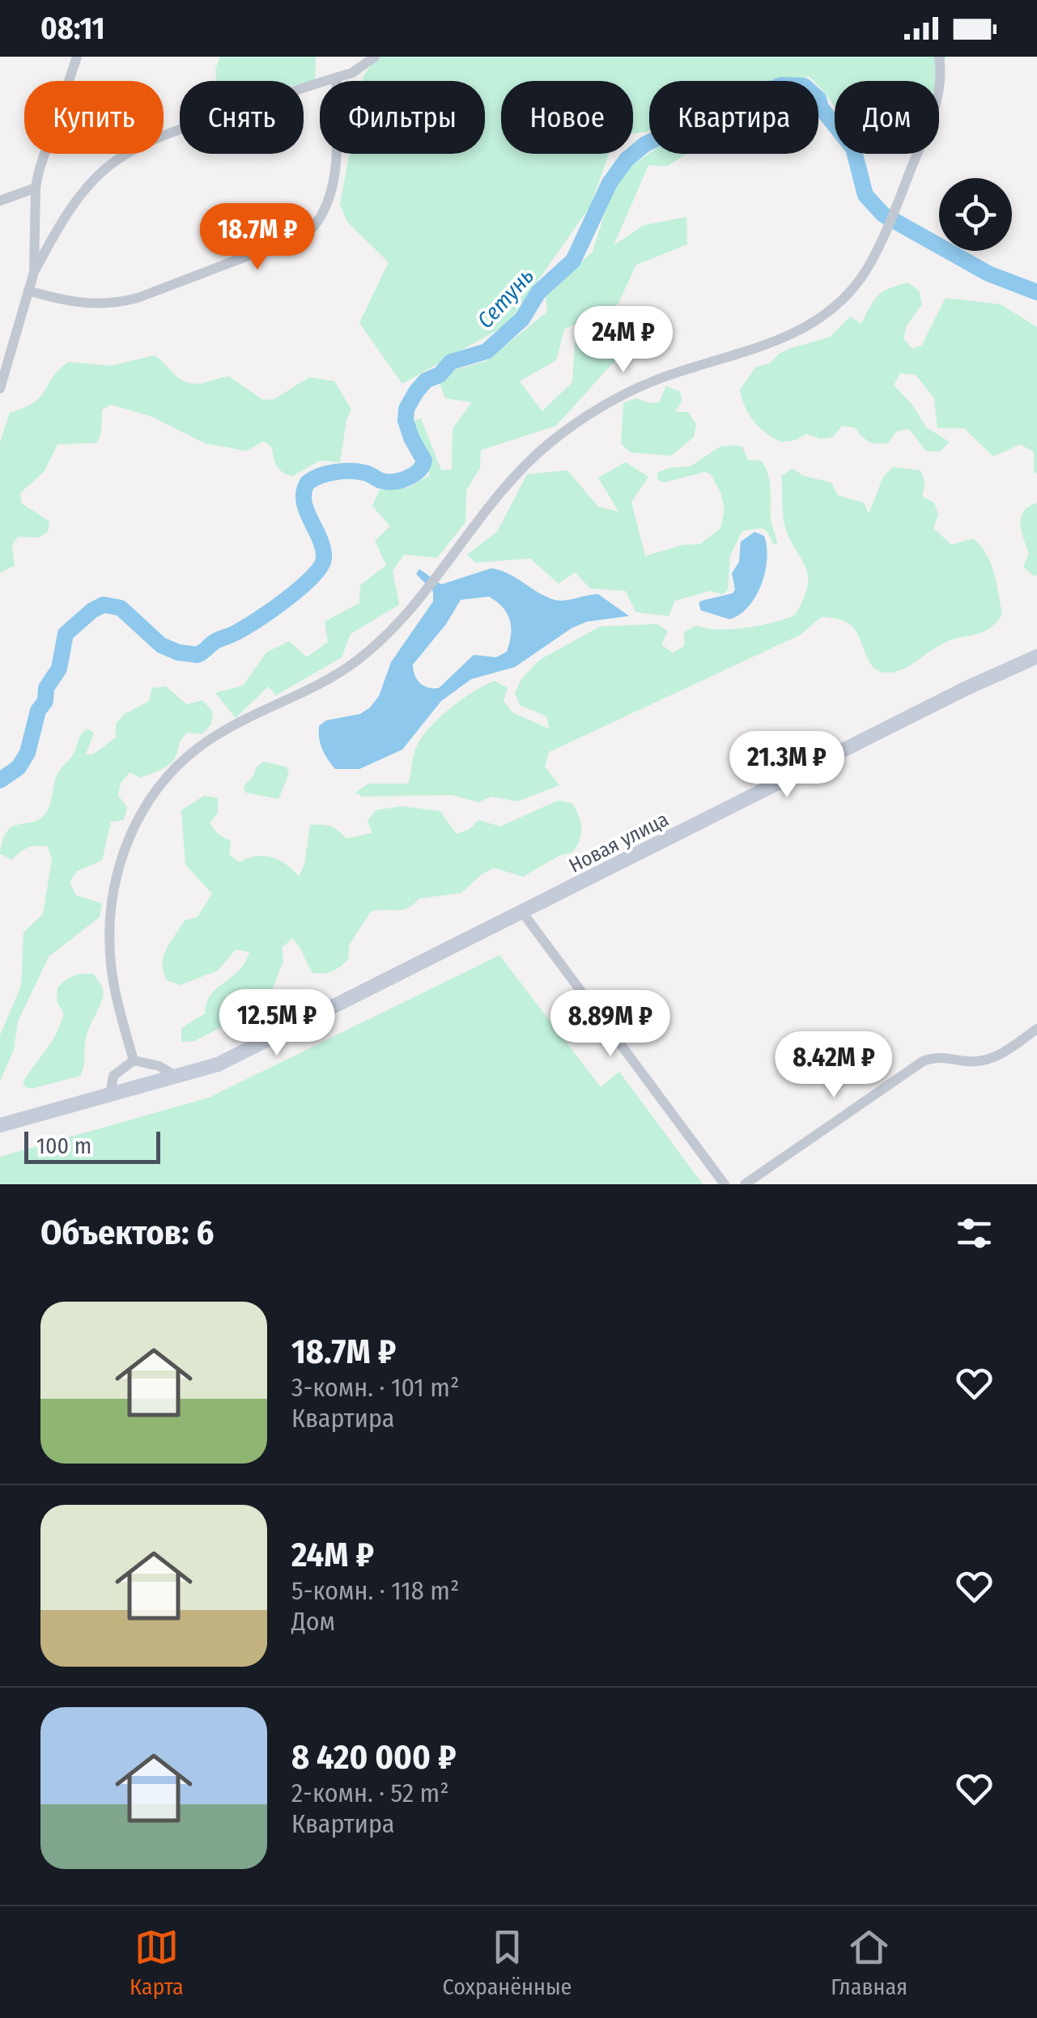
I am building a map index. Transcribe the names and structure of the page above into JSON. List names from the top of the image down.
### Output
{
  "streets": {
    "street": ["Новая улица"]
  },
  "water": ["Сетунь"],
  "scale_bar": "100 m",
  "page": {
    "status": "08:11",
    "chip": [
      "Купить",
      "Снять",
      "Фильтры",
      "Новое",
      "Квартира",
      "Дом"
    ],
    "price": [
      "18.7M ₽",
      "24M ₽",
      "21.3M ₽",
      "12.5M ₽",
      "8.89M ₽",
      "8.42M ₽"
    ],
    "scale": "100 m",
    "heading": "Объектов: 6",
    "list": [
      {
        "name": "18.7M ₽",
        "note": "3-комн. · 101 m² · Квартира"
      },
      {
        "name": "24M ₽",
        "note": "5-комн. · 118 m² · Дом"
      },
      {
        "name": "8 420 000 ₽",
        "note": "2-комн. · 52 m² · Квартира"
      }
    ],
    "tabs": ["Карта", "Сохранённые", "Главная"]
  }
}
